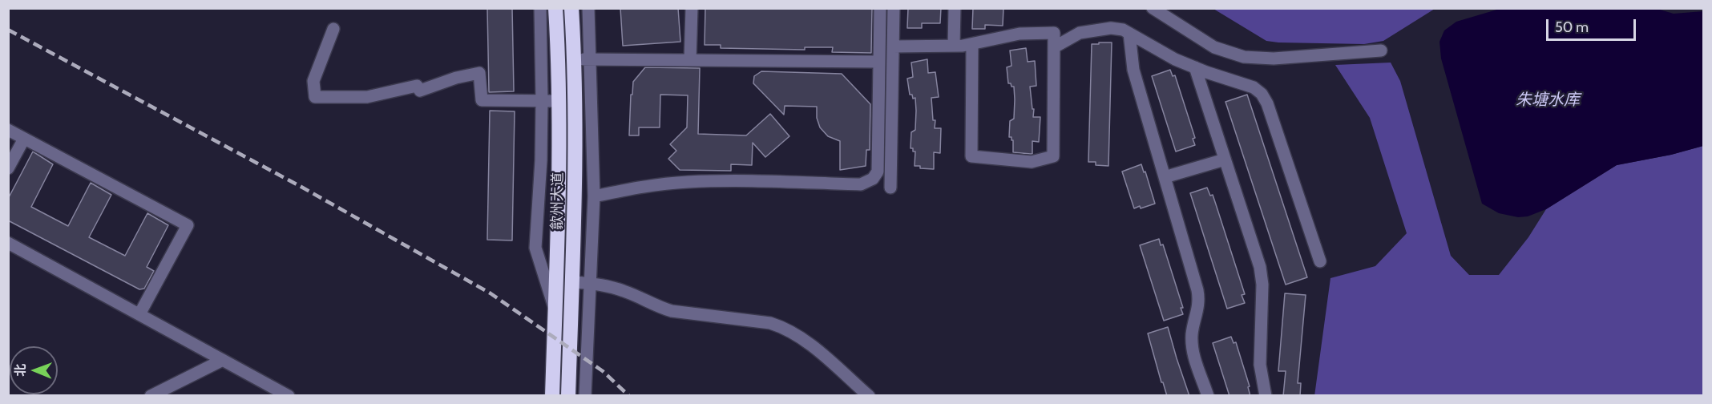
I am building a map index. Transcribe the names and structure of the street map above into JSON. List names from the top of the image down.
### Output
{
  "streets": {
    "highway": ["歙州大道"]
  },
  "water": ["朱塘水库"],
  "scale_bar": "50 m",
  "north": "left"
}
